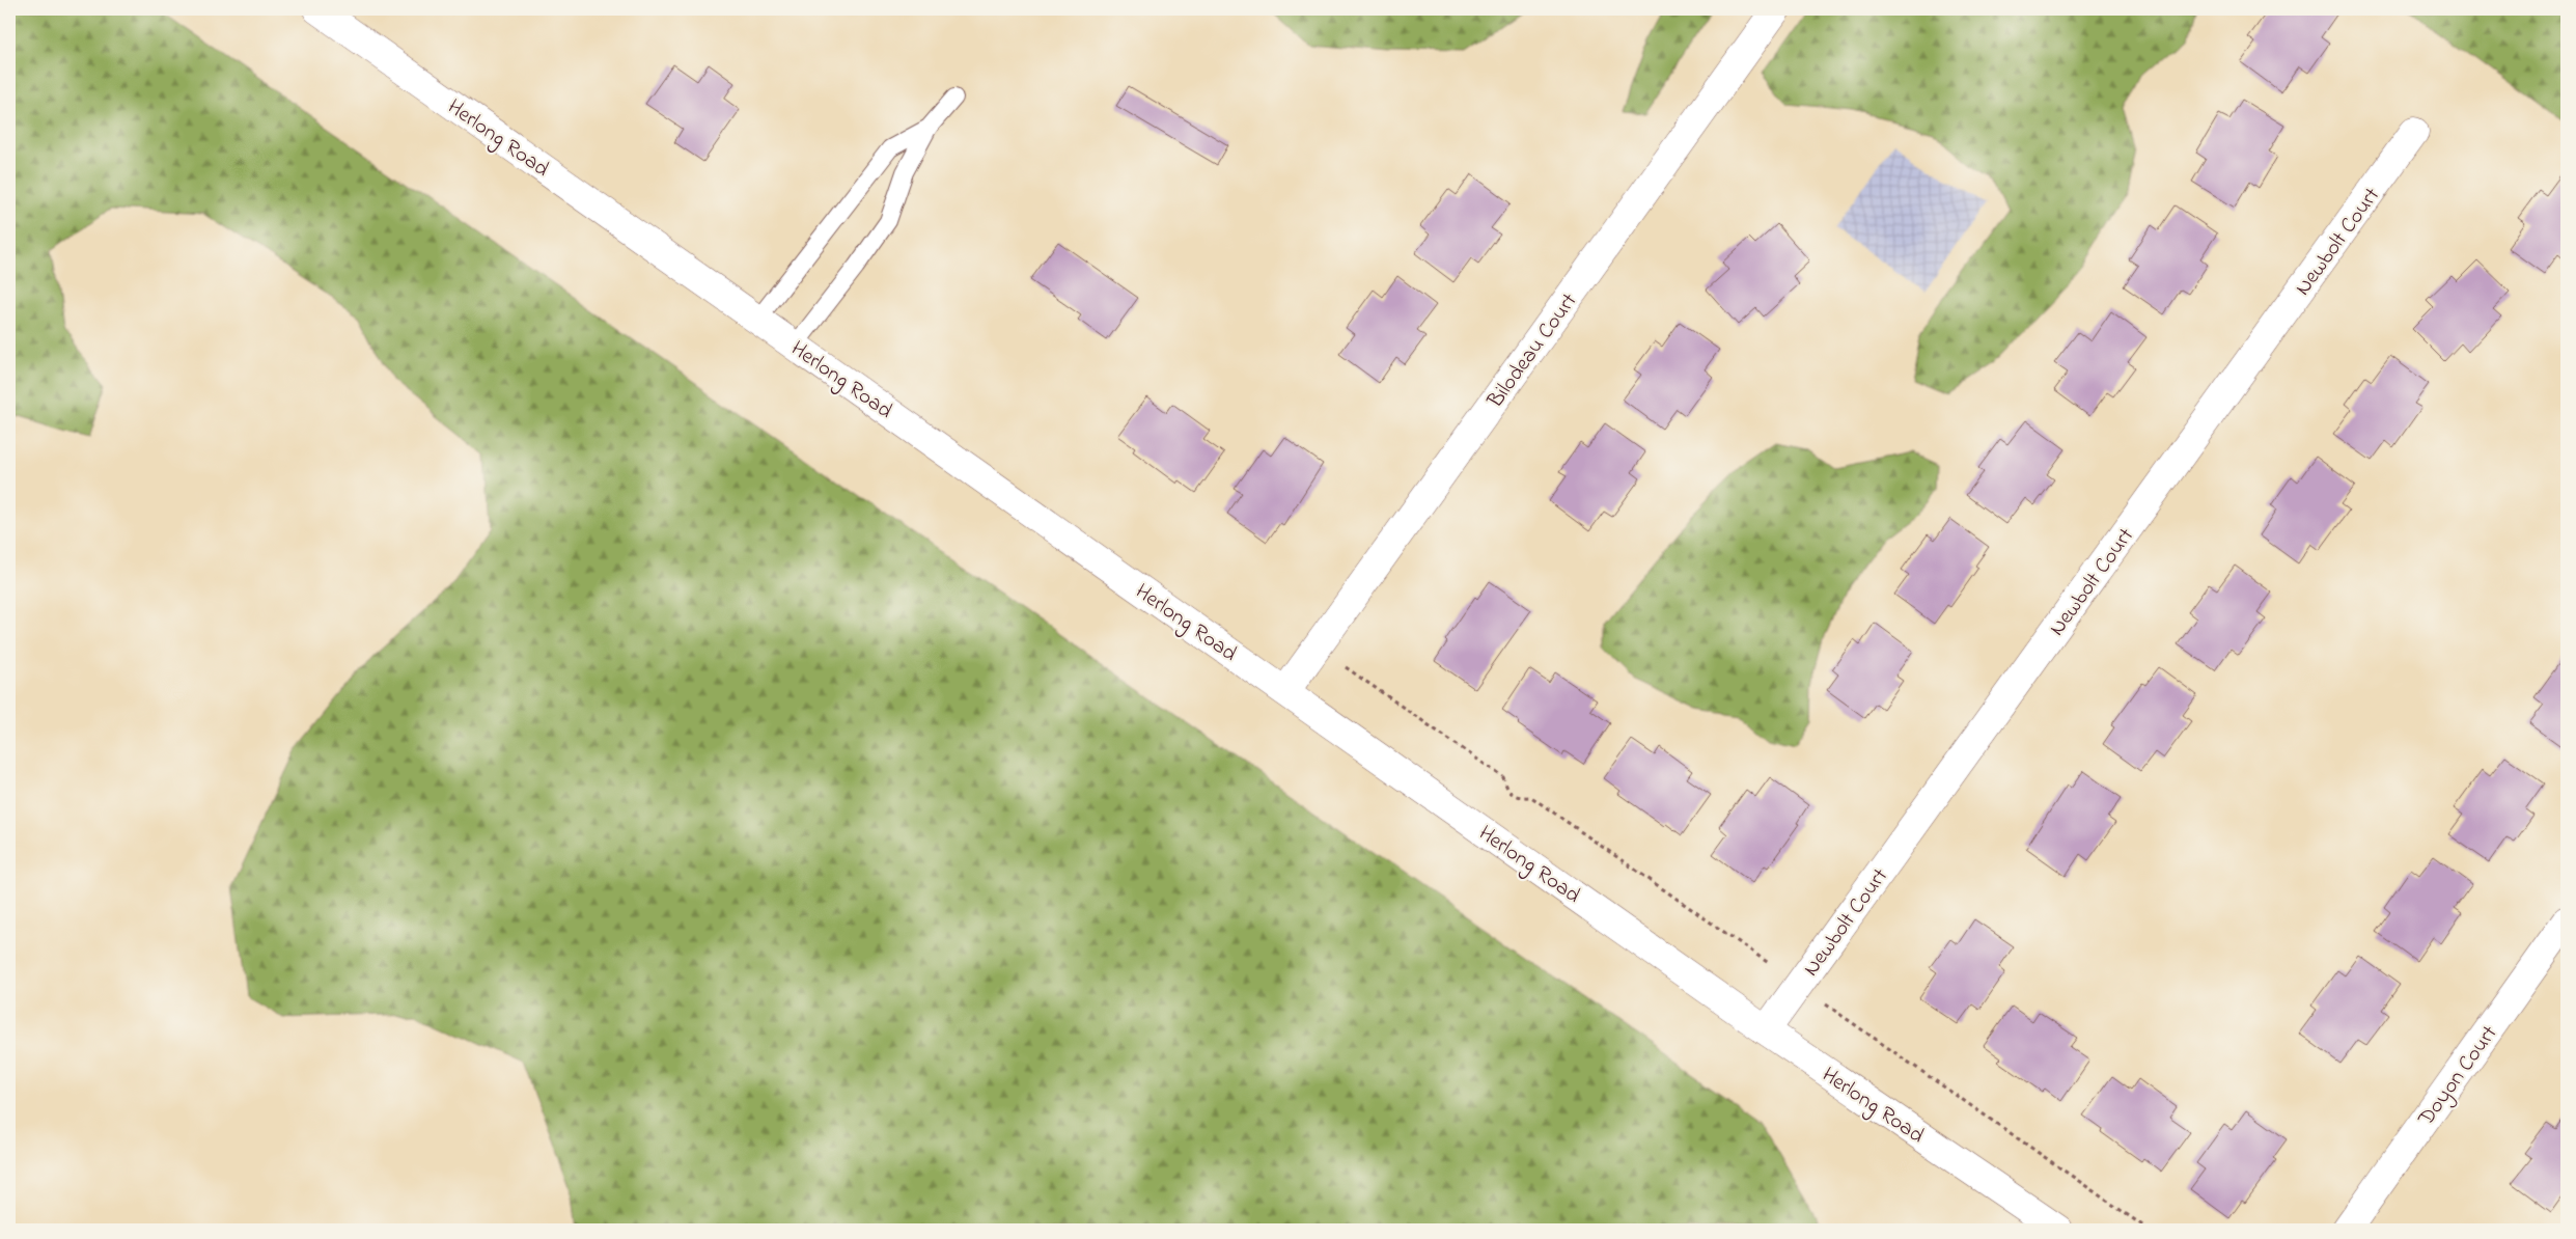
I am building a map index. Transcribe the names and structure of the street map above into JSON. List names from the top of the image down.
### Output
{
  "streets": {
    "street": [
      "Herlong Road",
      "Newbolt Court",
      "Bilodeau Court",
      "Doyon Court"
    ]
  },
  "crossings": [
    ["Herlong Road", "Newbolt Court"],
    ["Herlong Road", "Bilodeau Court"]
  ]
}
